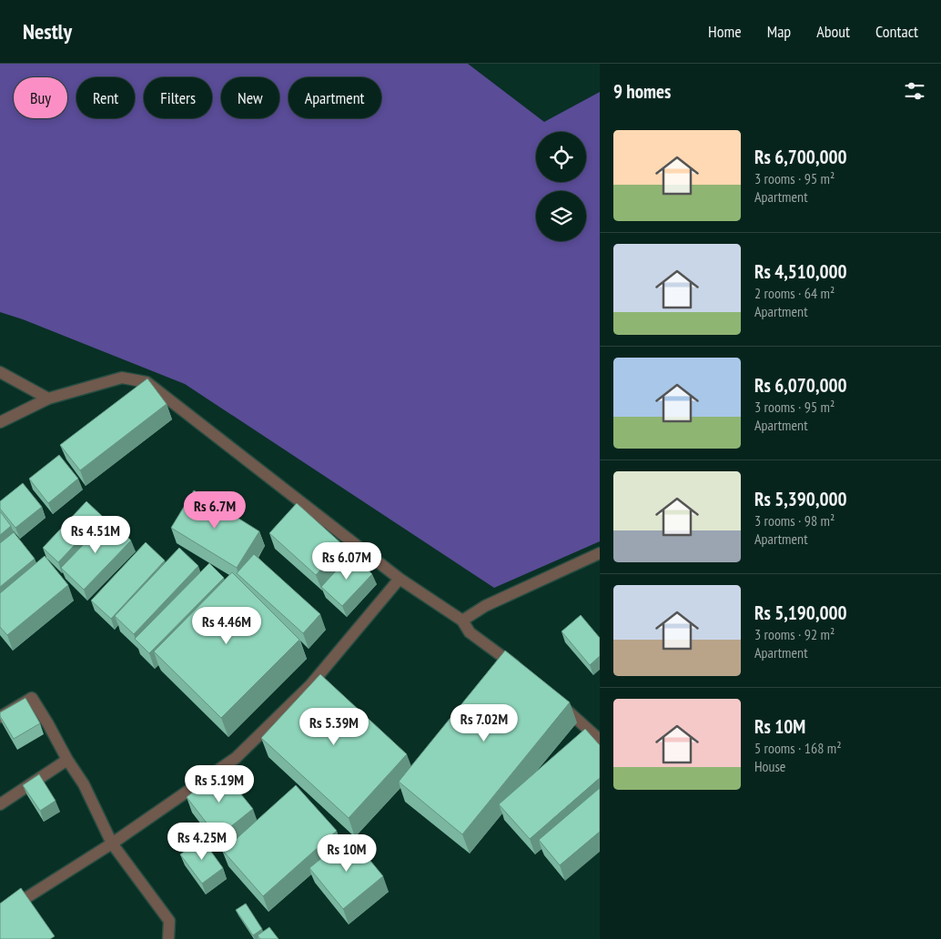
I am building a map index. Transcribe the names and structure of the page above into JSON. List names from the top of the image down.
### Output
{
  "page": {
    "header": "Nestly",
    "nav": [
      "Home",
      "Map",
      "About",
      "Contact"
    ],
    "heading": "9 homes",
    "chip": [
      "Buy",
      "Rent",
      "Filters",
      "New",
      "Apartment"
    ],
    "list": [
      {
        "name": "Rs 6,700,000",
        "note": "3 rooms · 95 m² · Apartment"
      },
      {
        "name": "Rs 4,510,000",
        "note": "2 rooms · 64 m² · Apartment"
      },
      {
        "name": "Rs 6,070,000",
        "note": "3 rooms · 95 m² · Apartment"
      },
      {
        "name": "Rs 5,390,000",
        "note": "3 rooms · 98 m² · Apartment"
      },
      {
        "name": "Rs 5,190,000",
        "note": "3 rooms · 92 m² · Apartment"
      },
      {
        "name": "Rs 10M",
        "note": "5 rooms · 168 m² · House"
      }
    ],
    "price": [
      "Rs 6.7M",
      "Rs 4.51M",
      "Rs 6.07M",
      "Rs 4.46M",
      "Rs 7.02M",
      "Rs 5.39M",
      "Rs 5.19M",
      "Rs 4.25M",
      "Rs 10M"
    ]
  }
}
